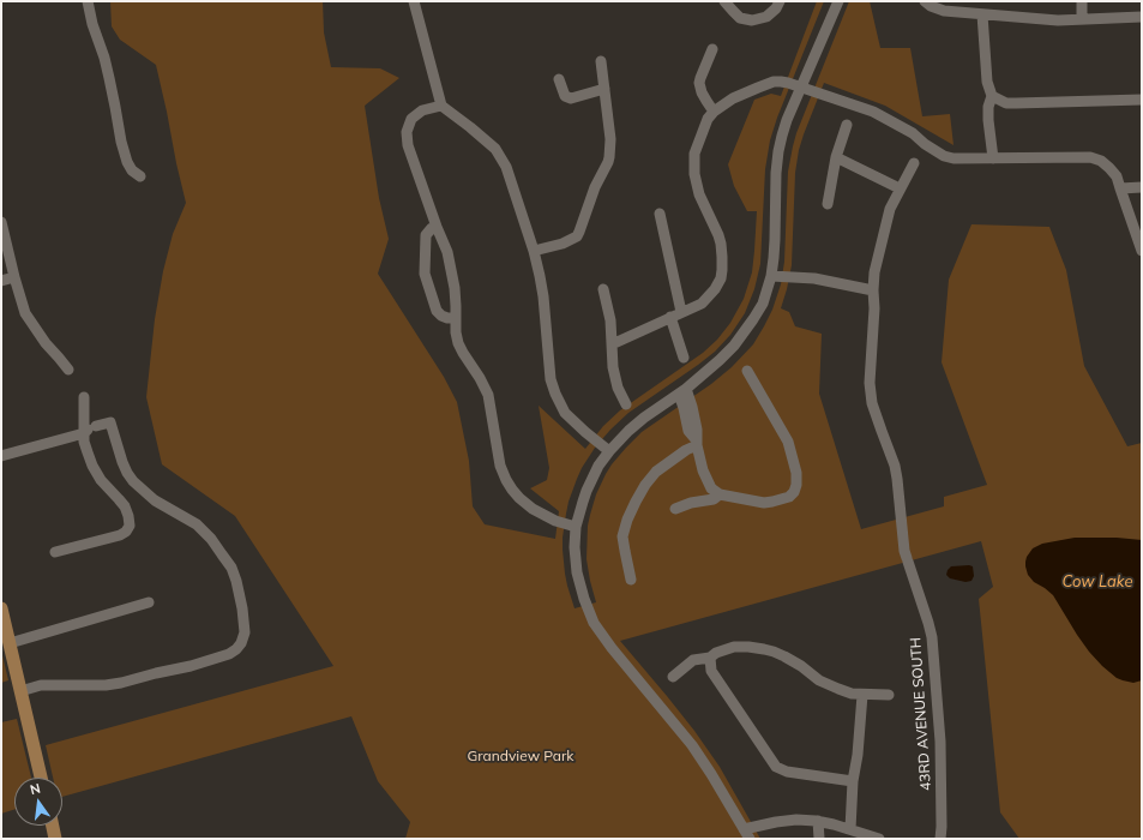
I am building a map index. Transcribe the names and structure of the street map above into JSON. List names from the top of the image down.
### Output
{
  "streets": {
    "street": ["43RD AVENUE SOUTH"]
  },
  "water": ["Cow Lake"],
  "parks": ["Grandview Park"],
  "north": "top"
}
